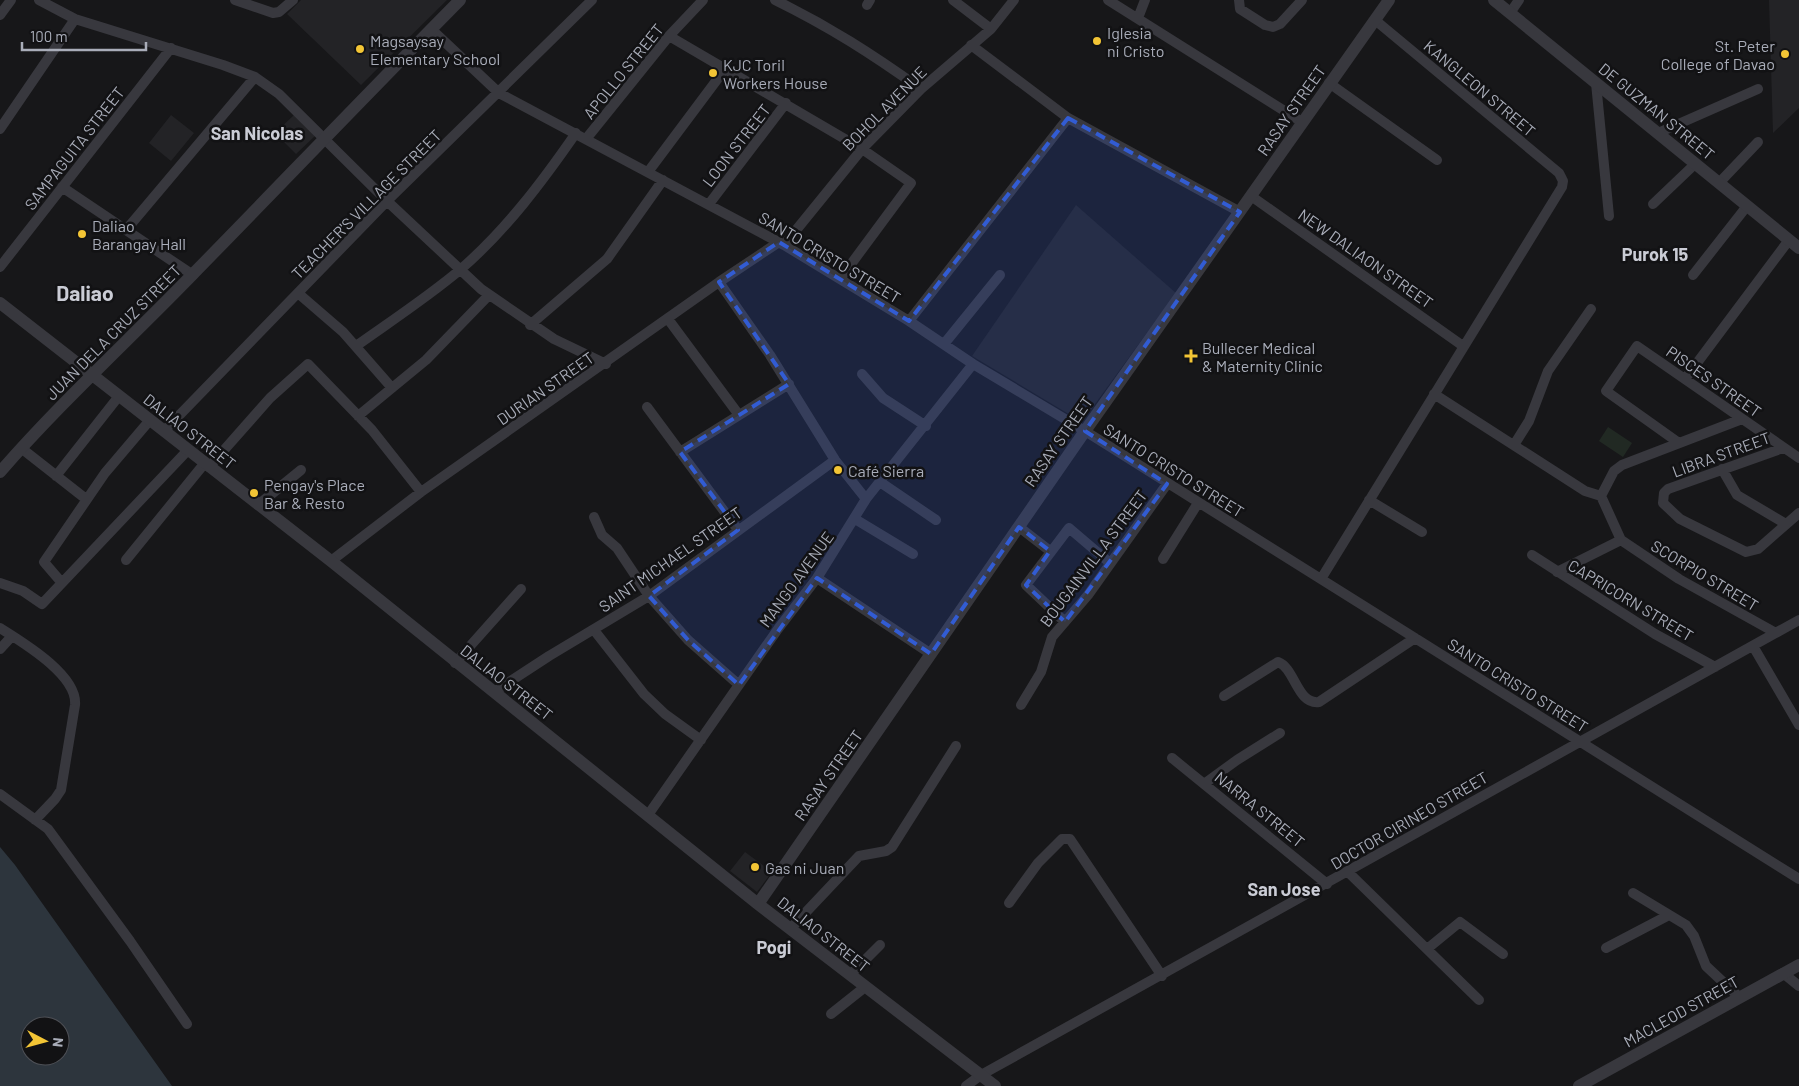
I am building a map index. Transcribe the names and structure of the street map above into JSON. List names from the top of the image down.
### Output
{
  "streets": {
    "street": [
      "APOLLO STREET",
      "KANGLEON STREET",
      "BOHOL AVENUE",
      "RASAY STREET",
      "DE GUZMAN STREET",
      "LOON STREET",
      "SAMPAGUITA STREET",
      "TEACHER'S VILLAGE STREET",
      "SANTO CRISTO STREET",
      "NEW DALIAON STREET",
      "JUAN DELA CRUZ STREET",
      "PISCES STREET",
      "DURIAN STREET",
      "DALIAO STREET",
      "LIBRA STREET",
      "BOUGAINVILLA STREET",
      "SAINT MICHAEL STREET",
      "SCORPIO STREET",
      "MANGO AVENUE",
      "CAPRICORN STREET",
      "NARRA STREET",
      "DOCTOR CIRINEO STREET",
      "MACLEOD STREET"
    ]
  },
  "crossings": [
    ["APOLLO STREET", "SANTO CRISTO STREET"],
    ["KANGLEON STREET", "RASAY STREET"],
    ["KANGLEON STREET", "NEW DALIAON STREET"],
    ["BOHOL AVENUE", "SANTO CRISTO STREET"],
    ["BOHOL AVENUE", "DURIAN STREET"],
    ["RASAY STREET", "SANTO CRISTO STREET"],
    ["RASAY STREET", "NEW DALIAON STREET"],
    ["RASAY STREET", "DALIAO STREET"],
    ["LOON STREET", "SANTO CRISTO STREET"],
    ["TEACHER'S VILLAGE STREET", "SANTO CRISTO STREET"],
    ["TEACHER'S VILLAGE STREET", "DALIAO STREET"],
    ["SANTO CRISTO STREET", "JUAN DELA CRUZ STREET"],
    ["SANTO CRISTO STREET", "DURIAN STREET"],
    ["SANTO CRISTO STREET", "BOUGAINVILLA STREET"],
    ["SANTO CRISTO STREET", "MANGO AVENUE"],
    ["SANTO CRISTO STREET", "DOCTOR CIRINEO STREET"],
    ["JUAN DELA CRUZ STREET", "DALIAO STREET"],
    ["PISCES STREET", "LIBRA STREET"],
    ["DURIAN STREET", "DALIAO STREET"],
    ["DALIAO STREET", "SAINT MICHAEL STREET"],
    ["DALIAO STREET", "MANGO AVENUE"],
    ["DALIAO STREET", "DOCTOR CIRINEO STREET"],
    ["SCORPIO STREET", "DOCTOR CIRINEO STREET"],
    ["CAPRICORN STREET", "DOCTOR CIRINEO STREET"],
    ["NARRA STREET", "DOCTOR CIRINEO STREET"]
  ],
  "districts": [
    "San Nicolas",
    "Purok 15",
    "Daliao",
    "San Jose",
    "Pogi"
  ],
  "places": {
    "other": [
      "Iglesia ni Cristo",
      "Magsaysay Elementary School",
      "St. Peter College of Davao",
      "KJC Toril Workers House",
      "Daliao Barangay Hall",
      "Café Sierra",
      "Pengay's Place Bar & Resto",
      "Gas ni Juan"
    ],
    "health": ["Bullecer Medical & Maternity Clinic"]
  },
  "scale_bar": "100 m",
  "north": "right"
}
